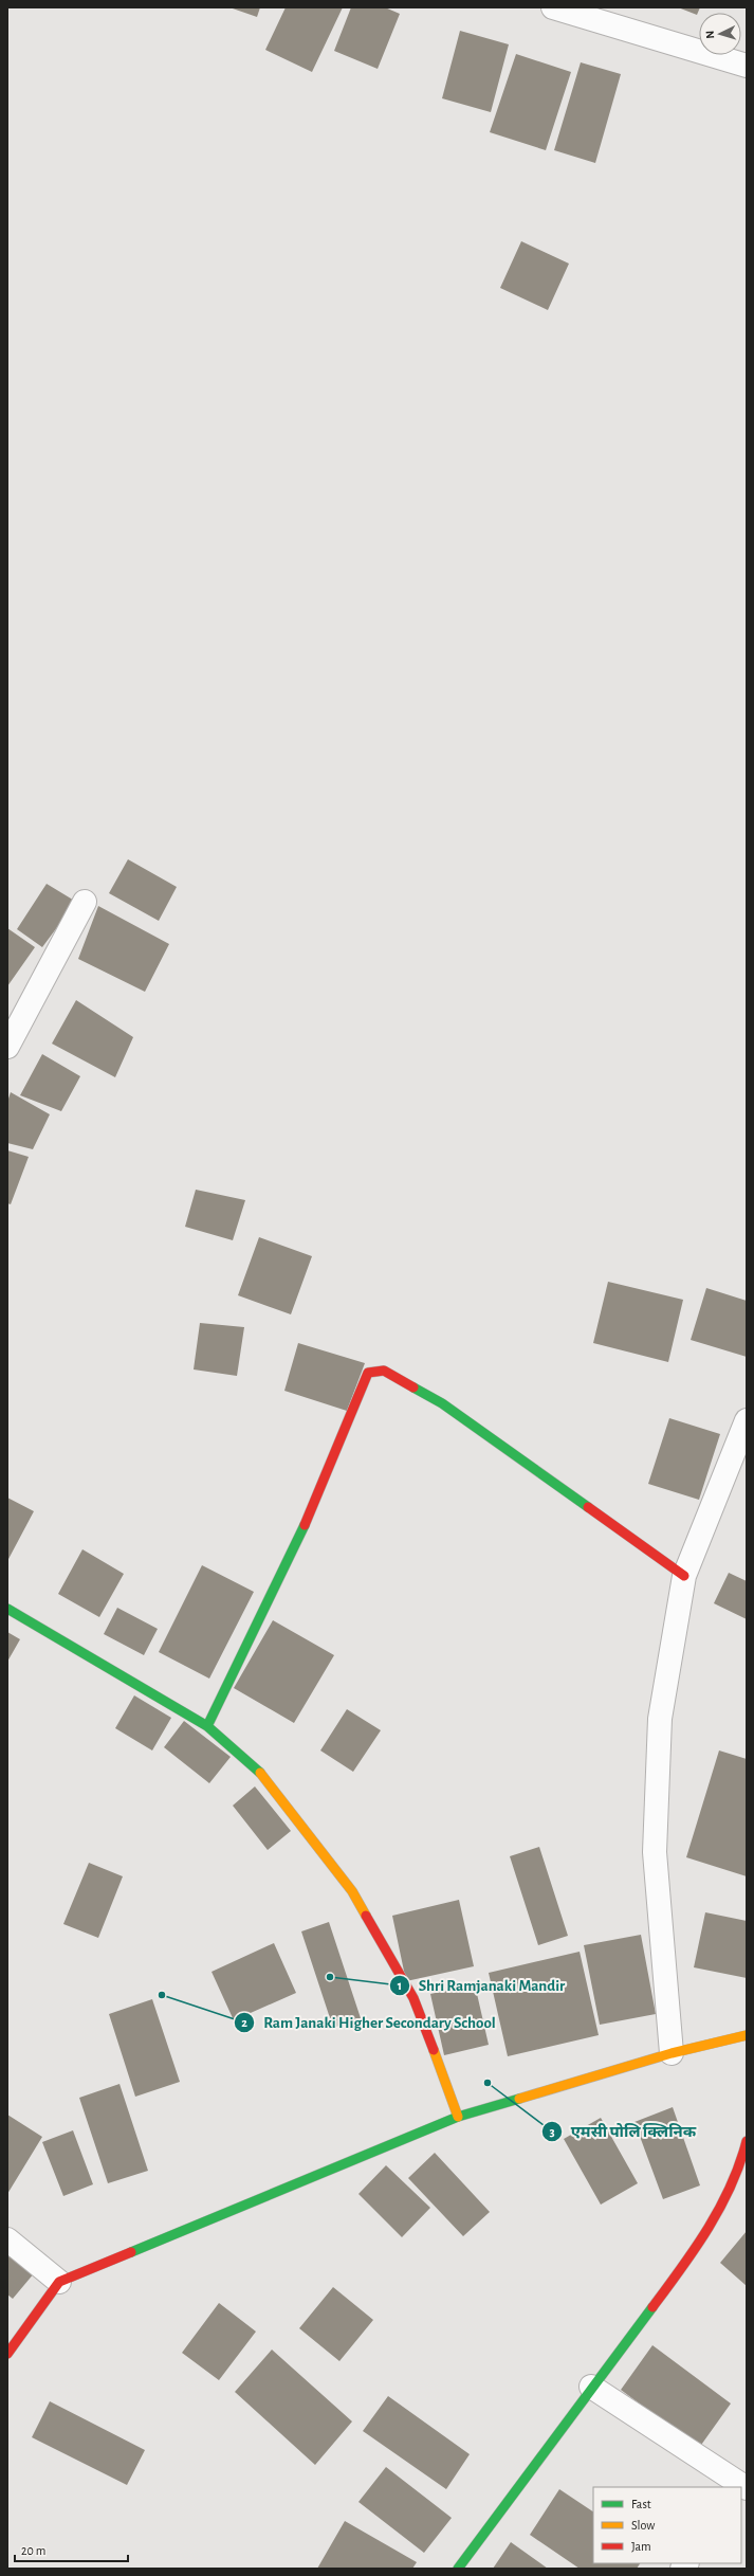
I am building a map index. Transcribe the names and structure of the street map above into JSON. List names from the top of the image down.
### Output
{
  "places": ["Shri Ramjanaki Mandir", "Ram Janaki Higher Secondary School", "एमसी पोलि क्लिनिक"],
  "legend": ["Fast", "Slow", "Jam"],
  "scale_bar": "20 m",
  "north": "left"
}
